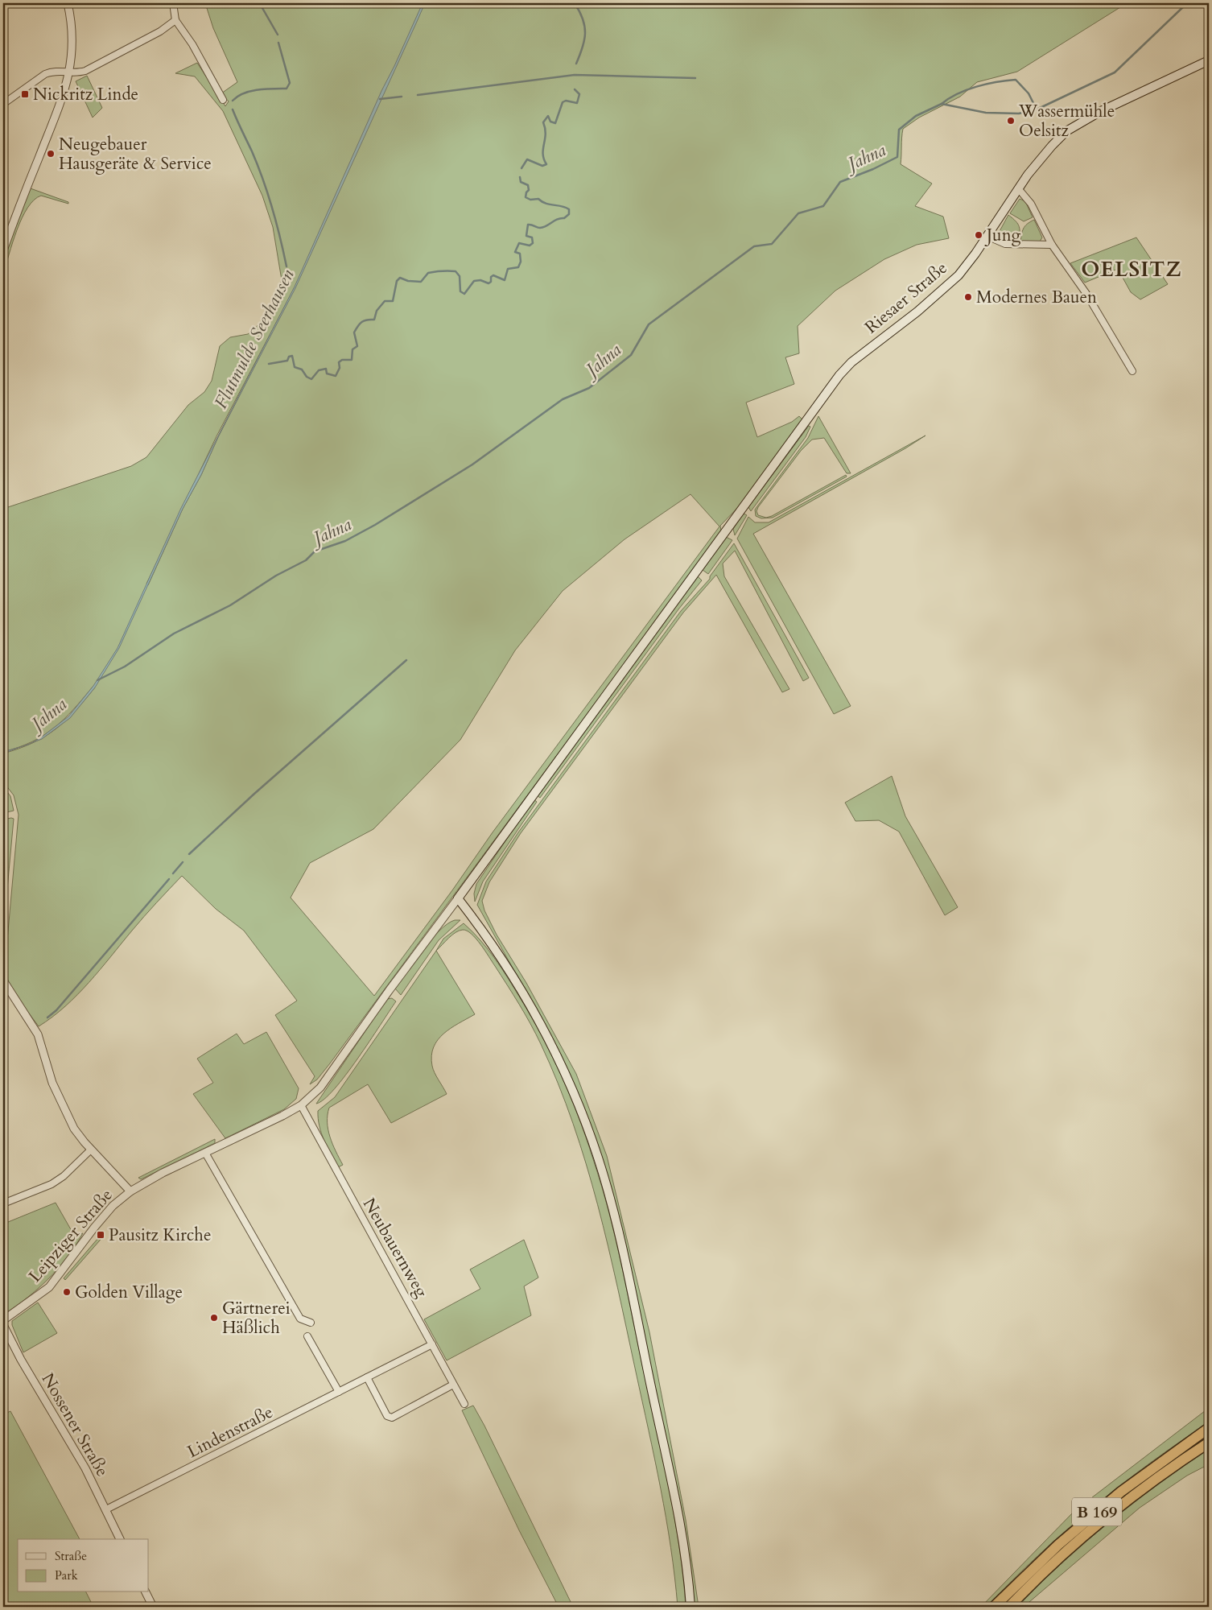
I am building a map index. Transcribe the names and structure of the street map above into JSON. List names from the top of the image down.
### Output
{
  "streets": {
    "highway": ["B 169"],
    "main road": ["Riesaer Straße"],
    "street": [
      "Leipziger Straße",
      "Neubauernweg",
      "Nossener Straße",
      "Lindenstraße"
    ]
  },
  "crossings": [
    ["Riesaer Straße", "Leipziger Straße"],
    ["Leipziger Straße", "Neubauernweg"],
    ["Neubauernweg", "Lindenstraße"],
    ["Nossener Straße", "Lindenstraße"]
  ],
  "districts": ["OELSITZ"],
  "water": ["Jahna", "Flutmulde Seerhausen"],
  "places": {
    "transit": ["Nickritz Linde", "Pausitz Kirche"],
    "other": [
      "Wassermühle Oelsitz",
      "Neugebauer Hausgeräte & Service",
      "Jung",
      "Modernes Bauen",
      "Golden Village",
      "Gärtnerei Häßlich"
    ]
  },
  "legend": ["Straße", "Park"]
}
